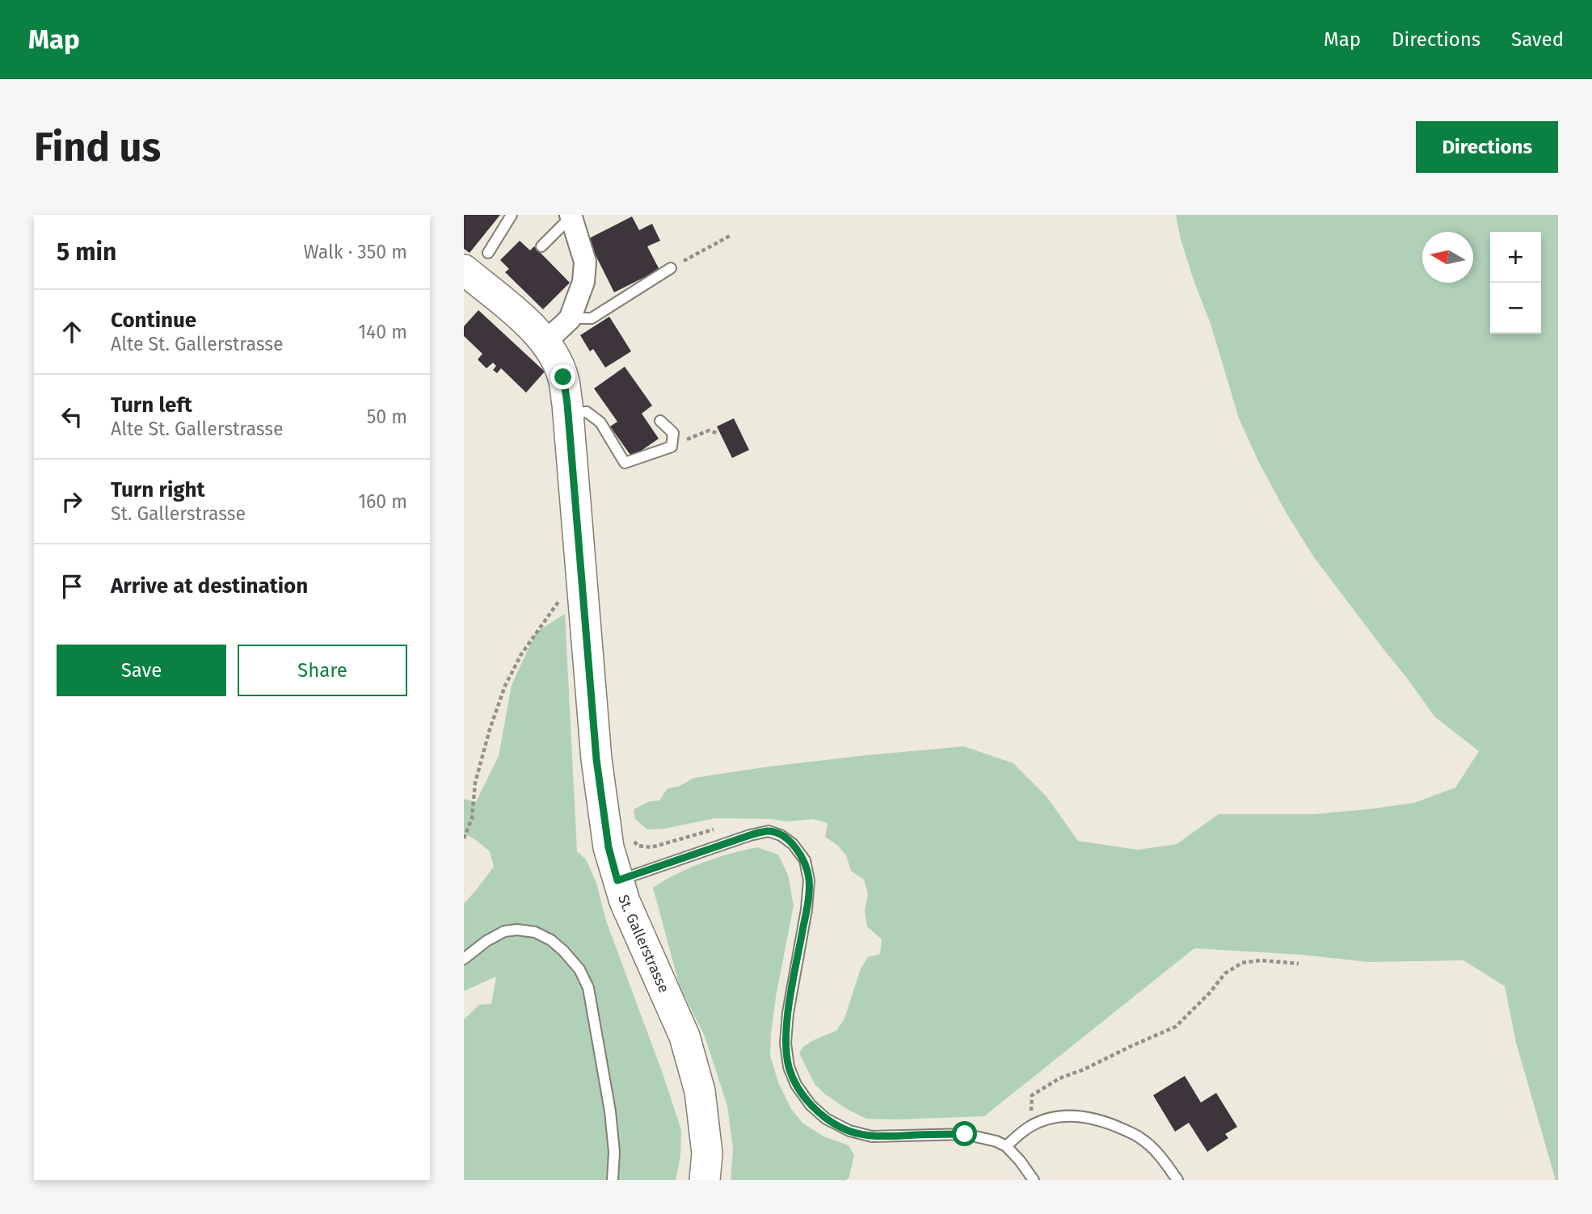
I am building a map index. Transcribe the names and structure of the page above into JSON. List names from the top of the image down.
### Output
{
  "streets": {
    "street": ["St. Gallerstrasse"]
  },
  "north": "left",
  "page": {
    "header": "Map",
    "nav": ["Map", "Directions", "Saved"],
    "buttons": [
      "Directions",
      ["Save", "Share"]
    ],
    "title": "Find us",
    "heading": ["5 min", "Walk · 350 m"],
    "map_buttons": ["+", "−"],
    "list": [
      ["Continue", "Alte St. Gallerstrasse", "140 m"],
      ["Turn left", "Alte St. Gallerstrasse", "50 m"],
      ["Turn right", "St. Gallerstrasse", "160 m"],
      "Arrive at destination"
    ]
  }
}
